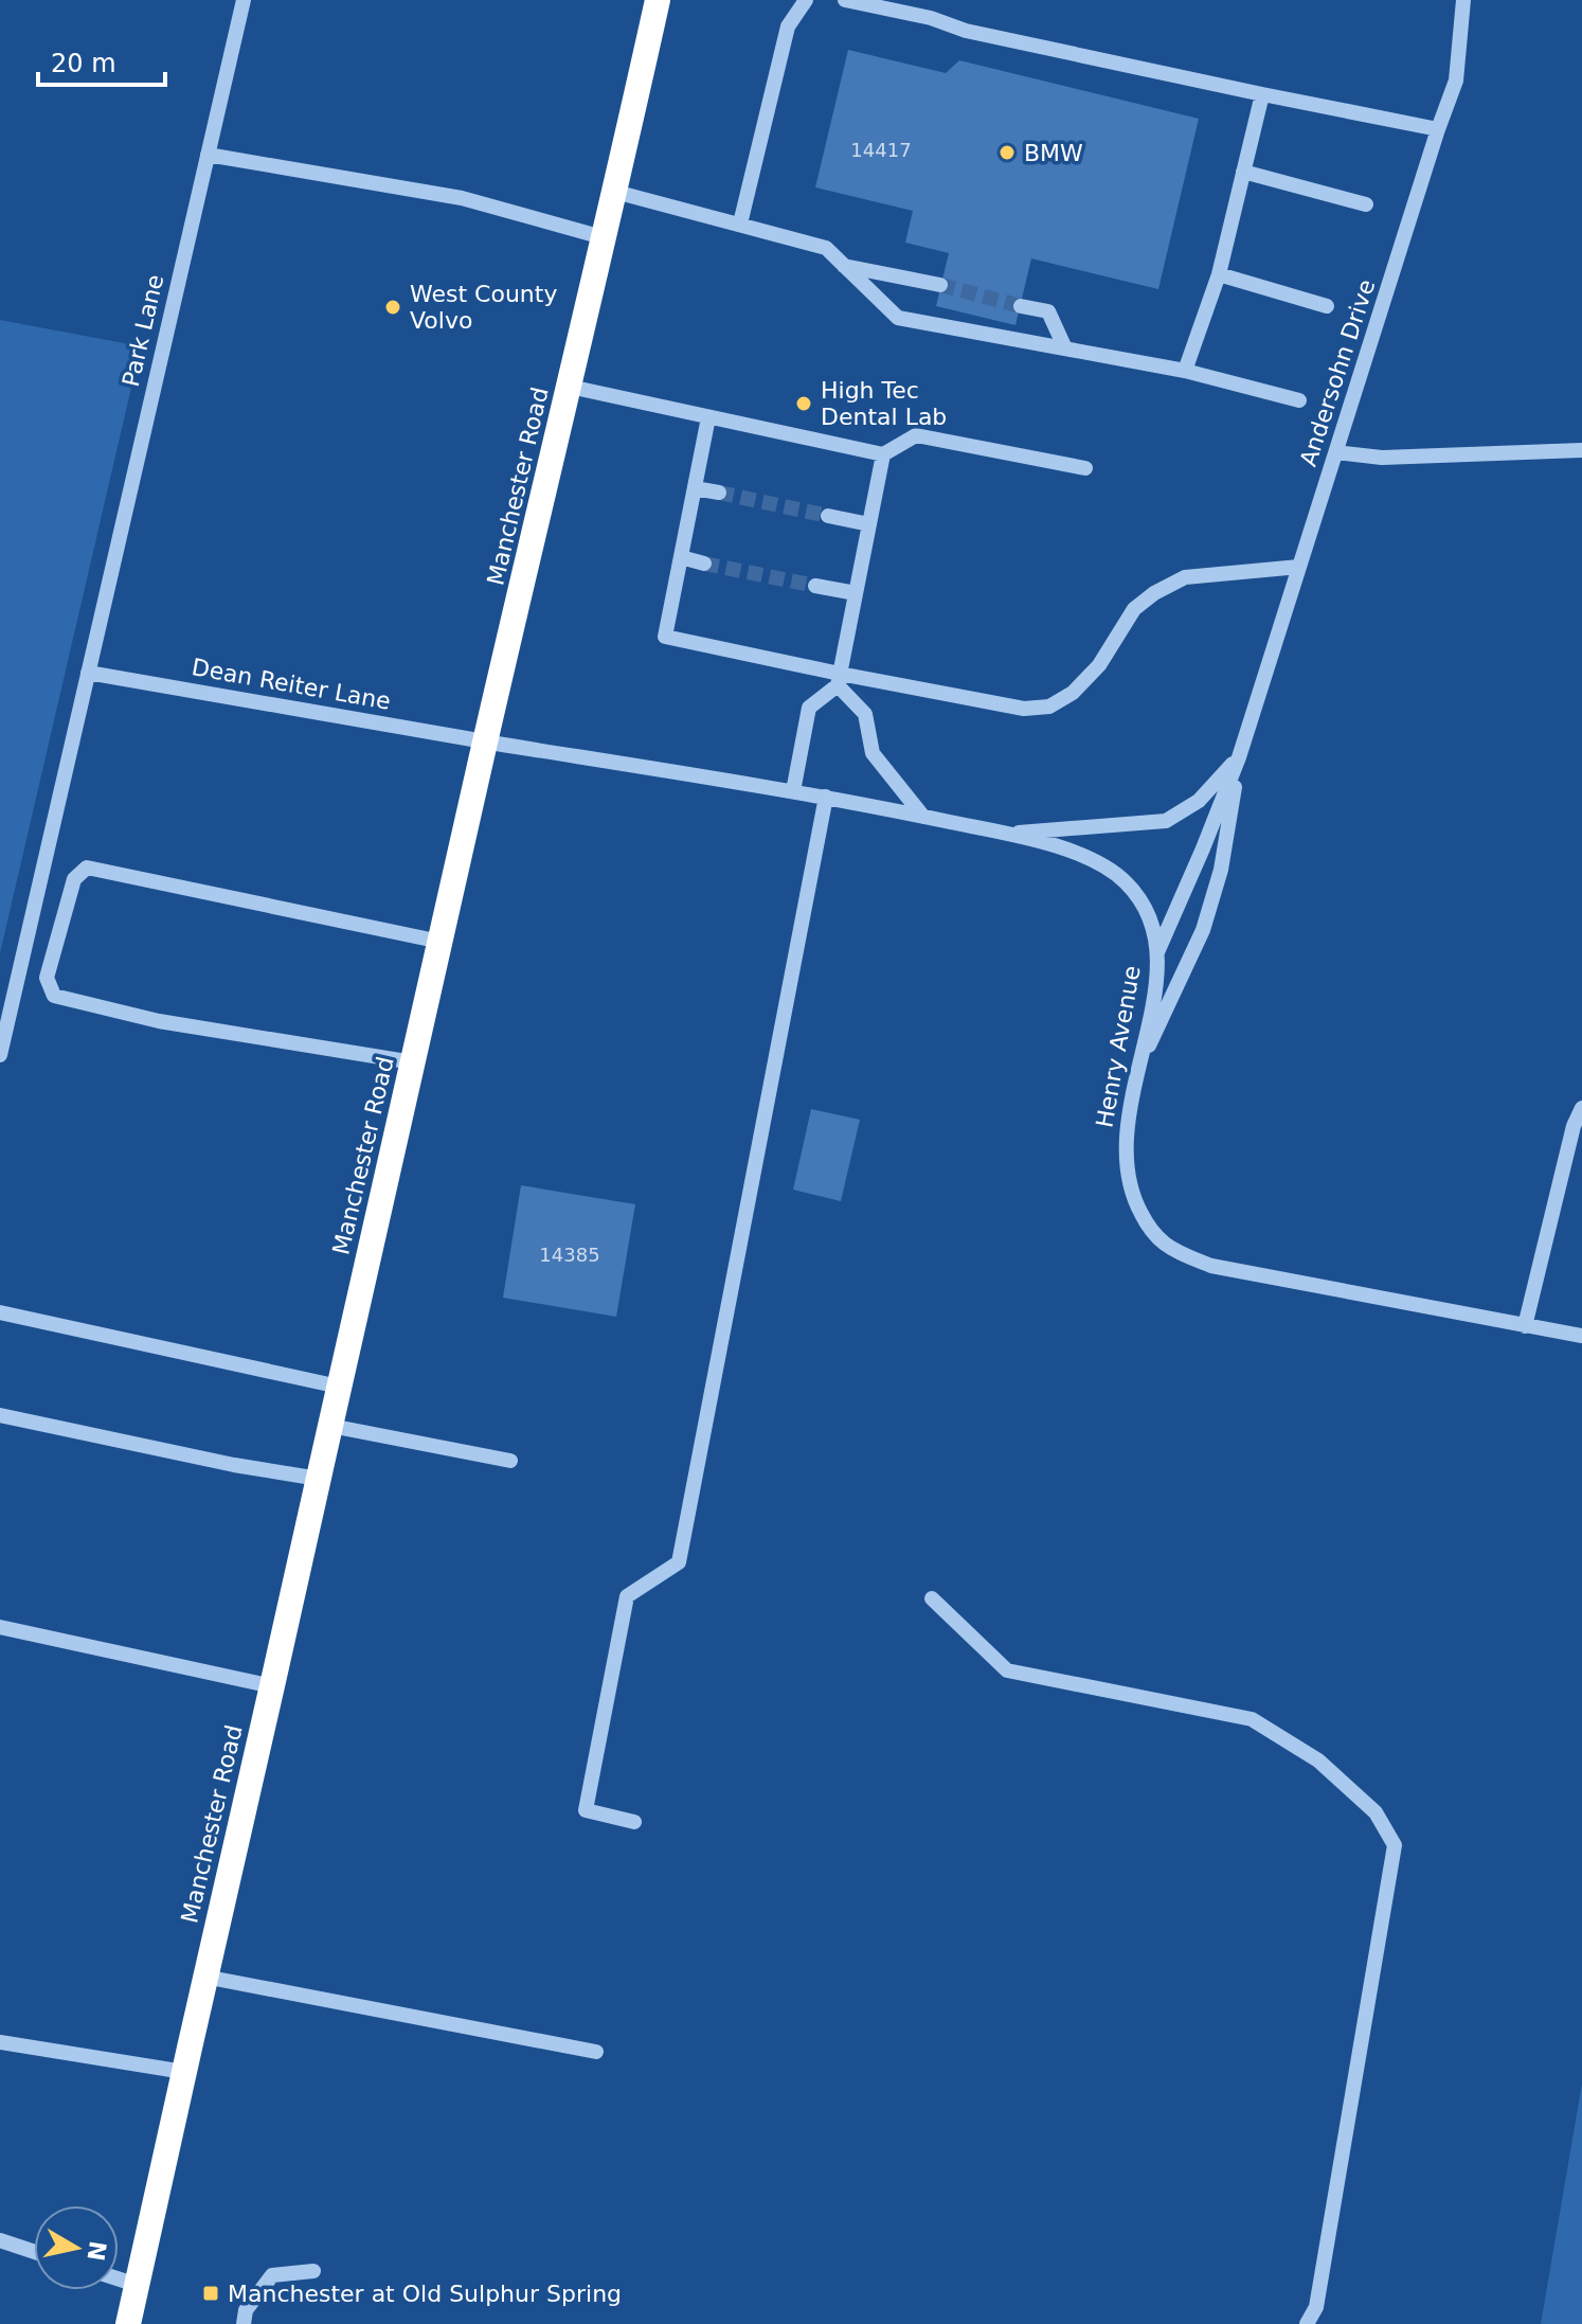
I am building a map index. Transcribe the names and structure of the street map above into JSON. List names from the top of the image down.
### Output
{
  "streets": {
    "highway": ["Manchester Road"],
    "street": [
      "Park Lane",
      "Andersohn Drive",
      "Dean Reiter Lane",
      "Henry Avenue"
    ]
  },
  "crossings": [
    ["Park Lane", "Dean Reiter Lane"],
    ["Andersohn Drive", "Henry Avenue"],
    ["Manchester Road", "Dean Reiter Lane"],
    ["Manchester Road", "Henry Avenue"],
    ["Dean Reiter Lane", "Henry Avenue"]
  ],
  "places": {
    "other": ["BMW", "West County Volvo", "High Tec Dental Lab"],
    "transit": ["Manchester at Old Sulphur Spring"]
  },
  "house_numbers": ["14417", "14385"],
  "scale_bar": "20 m",
  "north": "right"
}
